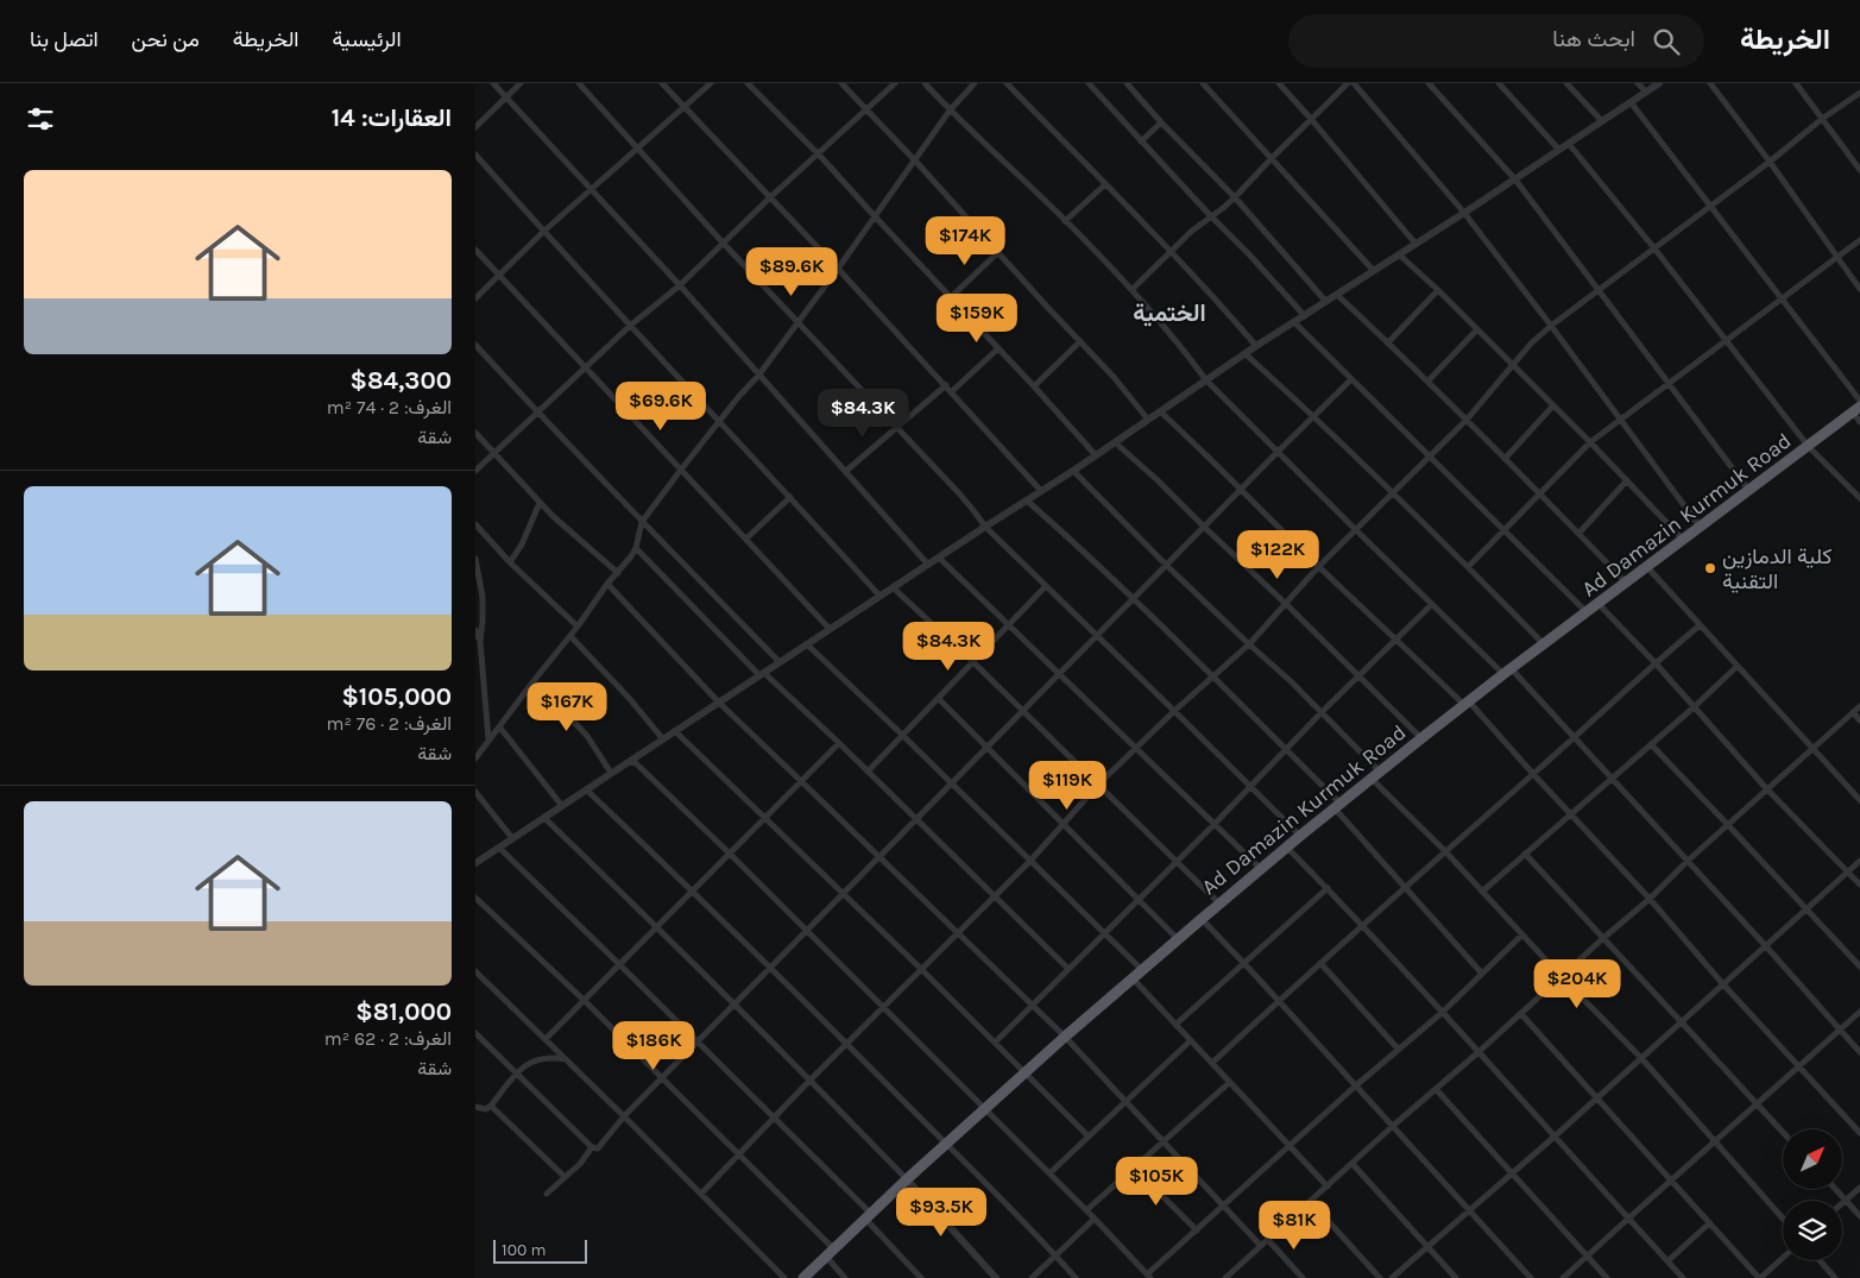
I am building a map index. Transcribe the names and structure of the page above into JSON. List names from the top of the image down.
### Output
{
  "streets": {
    "highway": ["Ad Damazin Kurmuk Road"]
  },
  "districts": ["الختمية"],
  "places": ["كلية الدمازين التقنية"],
  "scale_bar": "100 m",
  "north": "top right",
  "page": {
    "header": "الخريطة",
    "search": "ابحث هنا",
    "nav": [
      "الرئيسية",
      "الخريطة",
      "من نحن",
      "اتصل بنا"
    ],
    "heading": "العقارات: 14",
    "list": [
      {
        "name": "$84,300",
        "note": "الغرف: 2 · 74 m² · شقة"
      },
      {
        "name": "$105,000",
        "note": "الغرف: 2 · 76 m² · شقة"
      },
      {
        "name": "$81,000",
        "note": "الغرف: 2 · 62 m² · شقة"
      }
    ],
    "price": [
      "$174K",
      "$89.6K",
      "$159K",
      "$69.6K",
      "$84.3K",
      "$122K",
      "$84.3K",
      "$167K",
      "$119K",
      "$204K",
      "$186K",
      "$105K",
      "$93.5K",
      "$81K"
    ],
    "scale": "100 m"
  }
}
